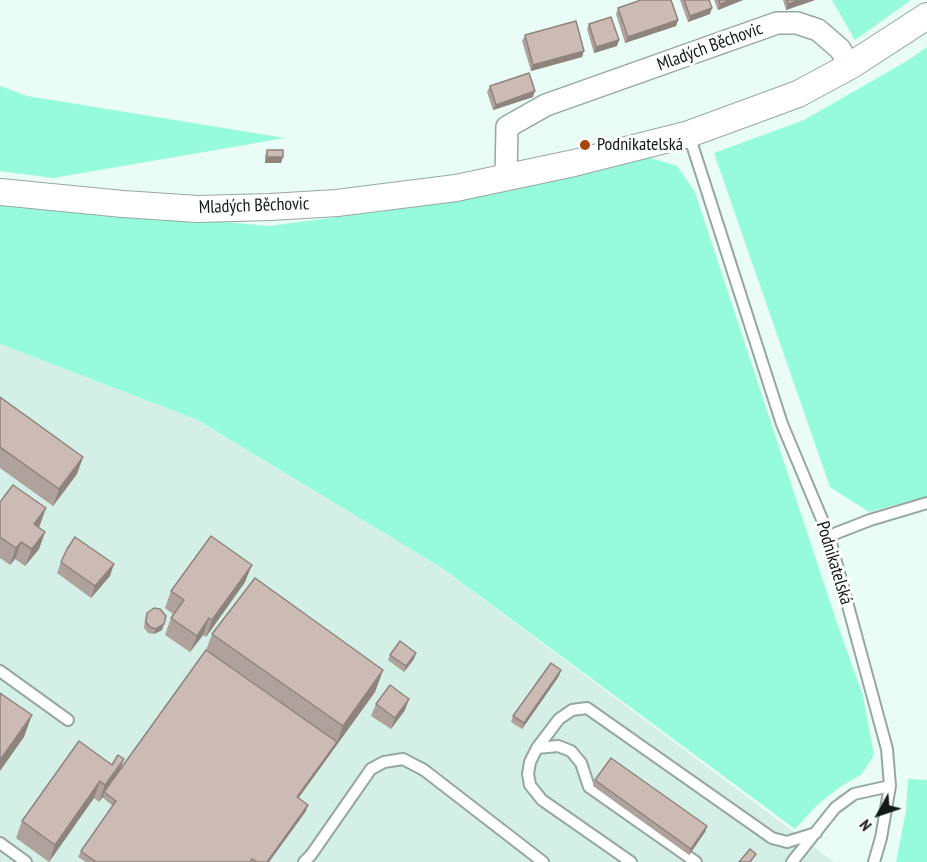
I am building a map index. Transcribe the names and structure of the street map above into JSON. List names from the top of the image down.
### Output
{
  "streets": {
    "street": ["Mladých Běchovic"],
    "lane": ["Podnikatelská"]
  },
  "crossings": [
    ["Mladých Běchovic", "Podnikatelská"]
  ],
  "places": ["Podnikatelská"],
  "north": "bottom left"
}
